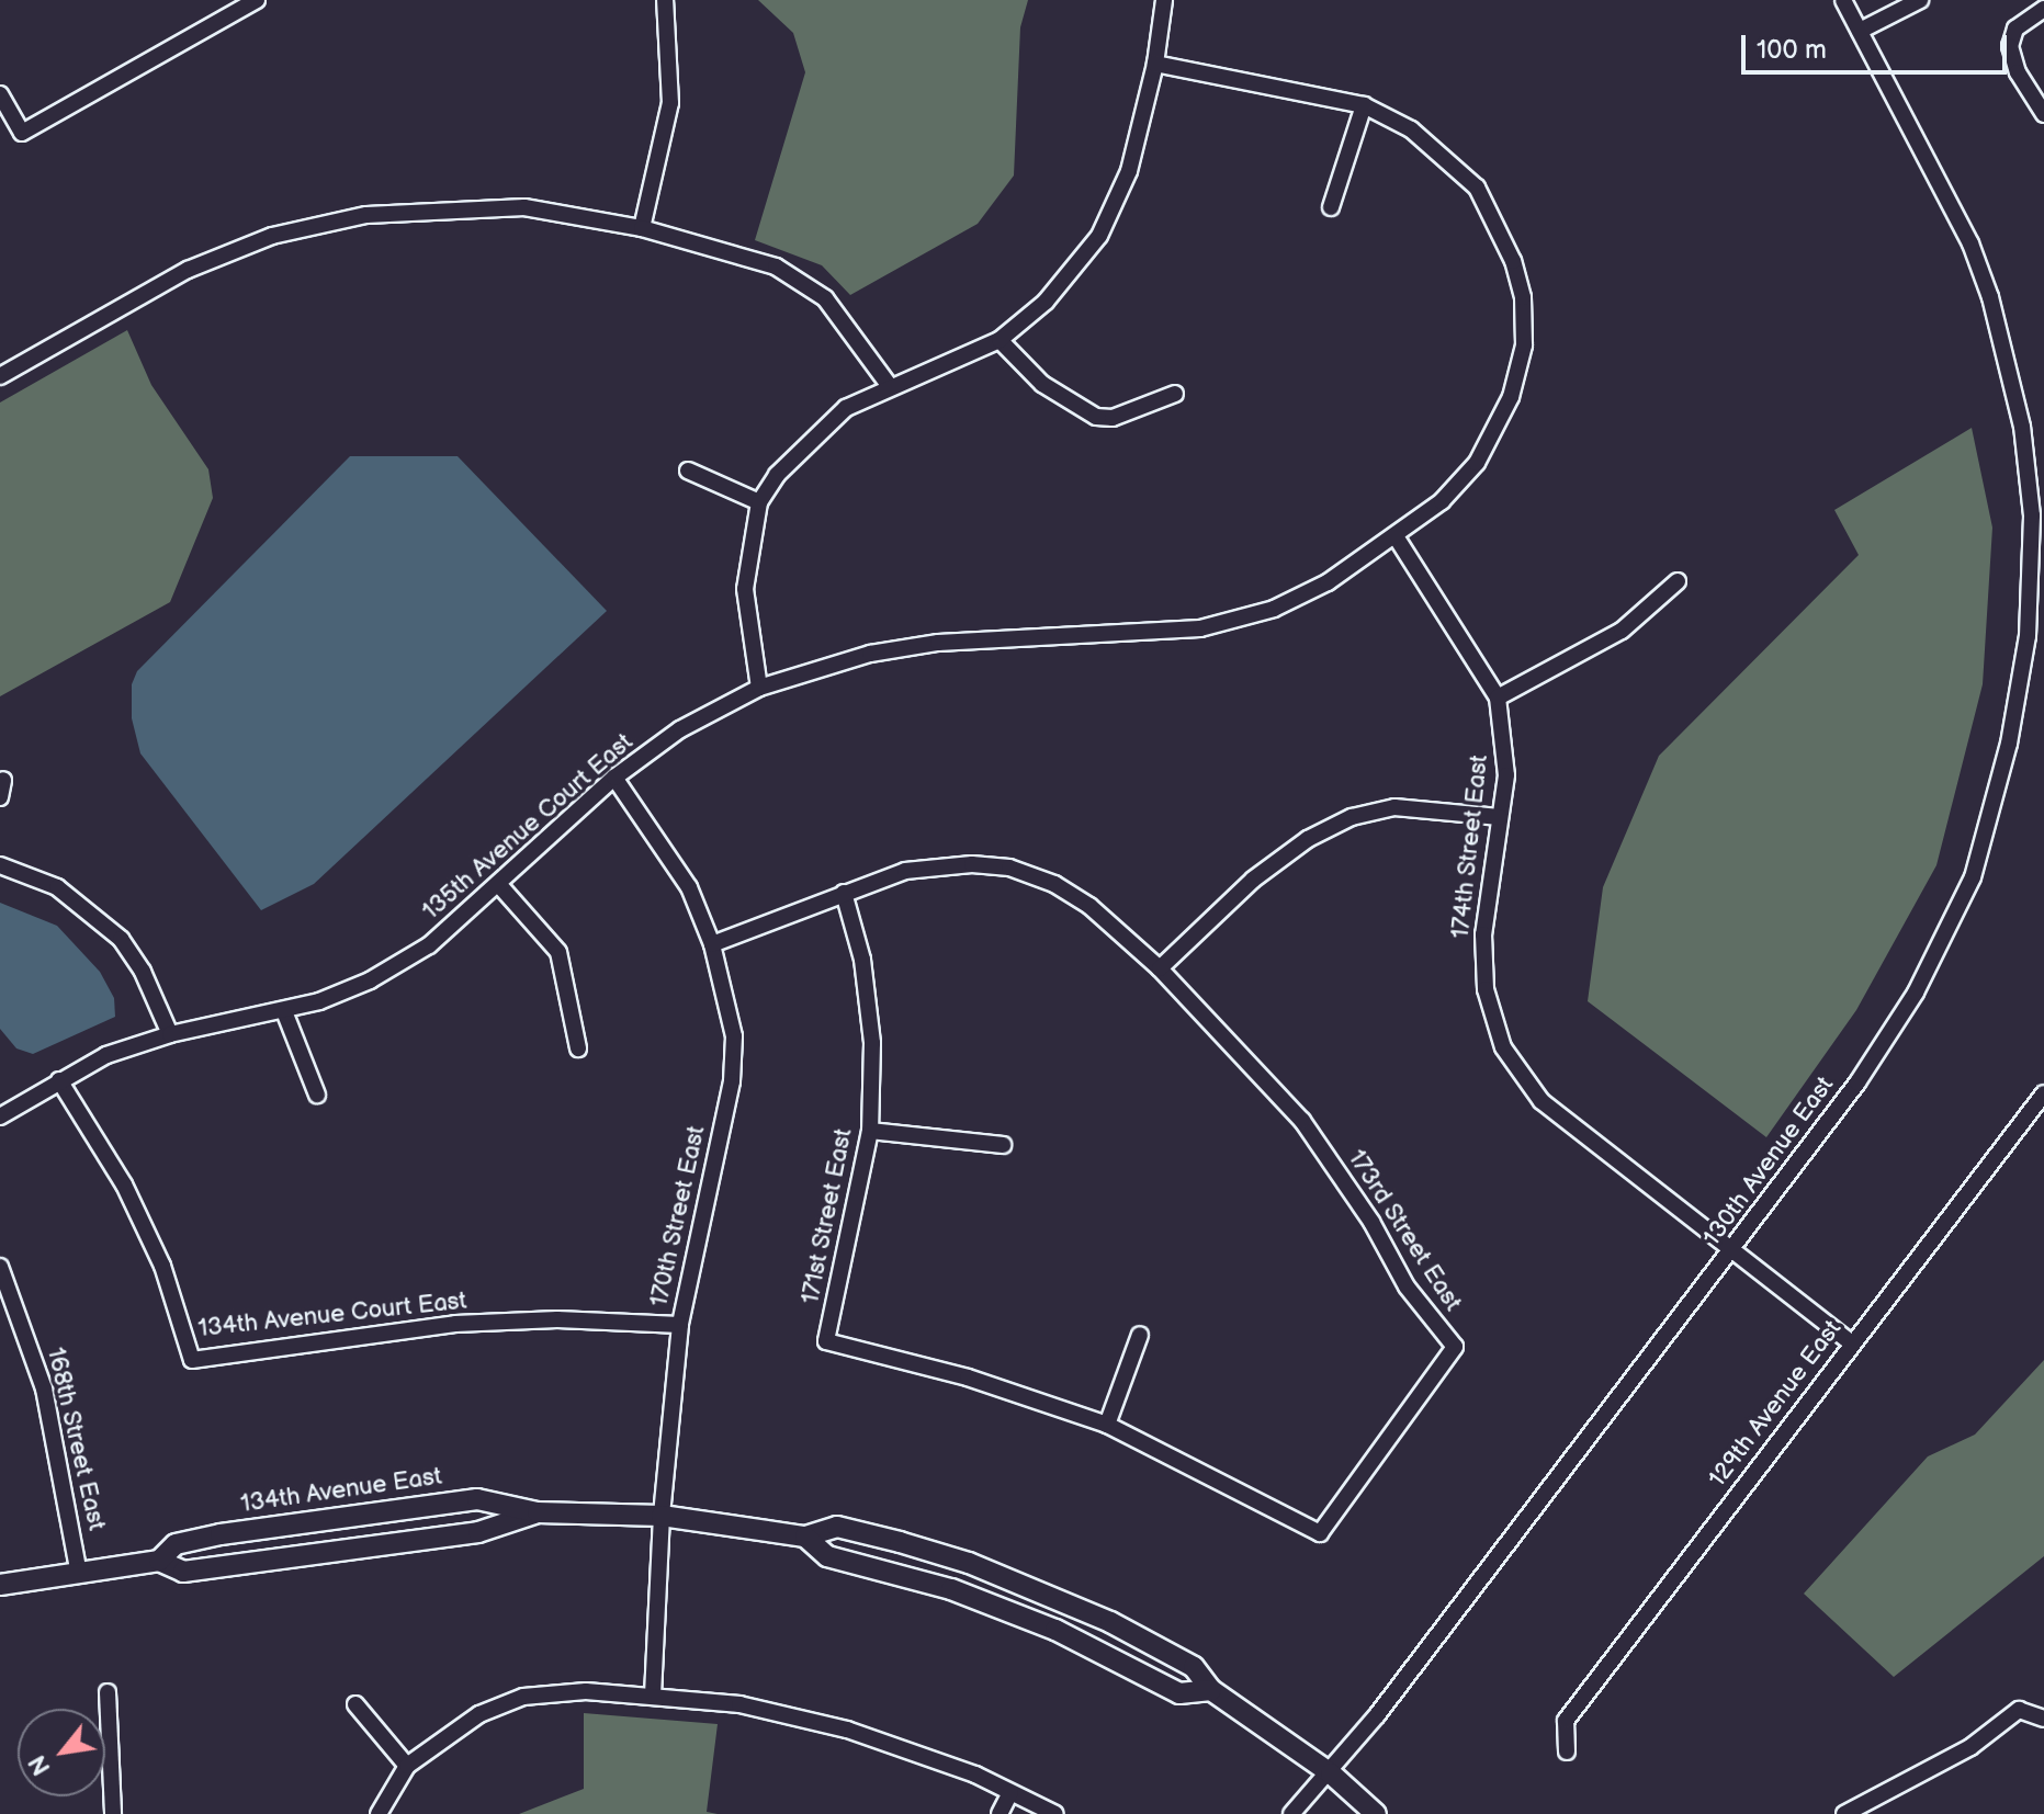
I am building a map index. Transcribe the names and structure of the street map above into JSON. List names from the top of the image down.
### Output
{
  "streets": {
    "street": [
      "135th Avenue Court East",
      "174th Street East",
      "130th Avenue East",
      "170th Street East",
      "171st Street East",
      "173rd Street East",
      "134th Avenue Court East",
      "129th Avenue East",
      "168th Street East",
      "134th Avenue East"
    ]
  },
  "crossings": [
    ["135th Avenue Court East", "174th Street East"],
    ["135th Avenue Court East", "170th Street East"],
    ["135th Avenue Court East", "134th Avenue Court East"],
    ["174th Street East", "130th Avenue East"],
    ["174th Street East", "129th Avenue East"],
    ["170th Street East", "134th Avenue Court East"],
    ["170th Street East", "134th Avenue East"],
    ["171st Street East", "173rd Street East"],
    ["168th Street East", "134th Avenue East"]
  ],
  "scale_bar": "100 m",
  "north": "bottom left"
}
